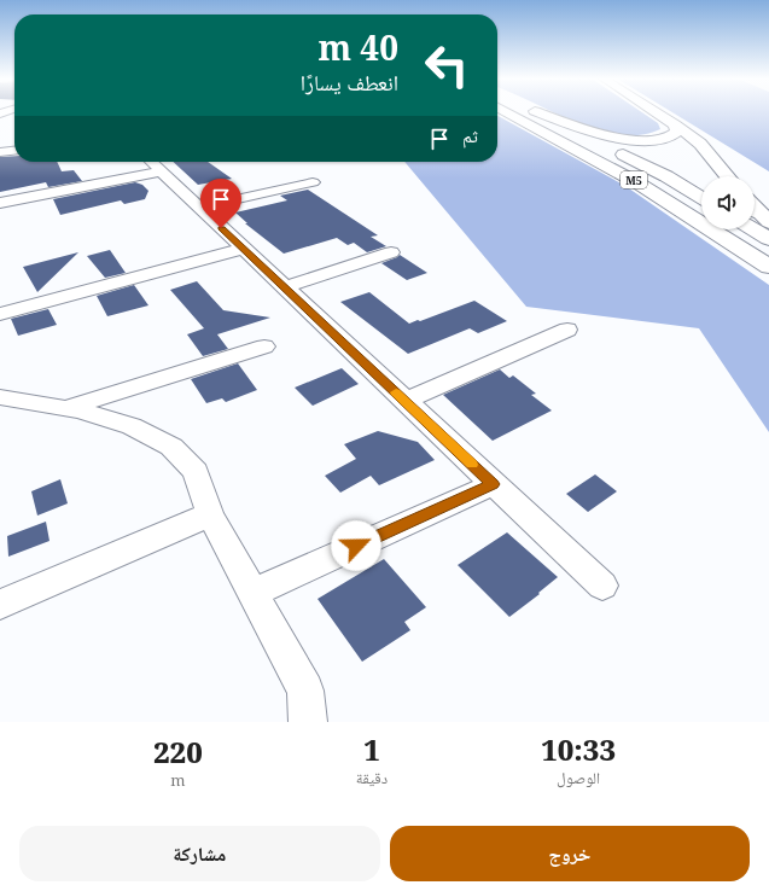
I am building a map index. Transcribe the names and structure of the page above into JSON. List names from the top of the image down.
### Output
{
  "streets": {
    "main road": ["M5"]
  },
  "page": {
    "turn": ["40 m", "انعطف يسارًا"],
    "then": "ثم",
    "eta": [
      "10:33",
      "الوصول",
      "1",
      "دقيقة",
      "220",
      "m"
    ],
    "buttons": ["خروج", "مشاركة"]
  }
}
